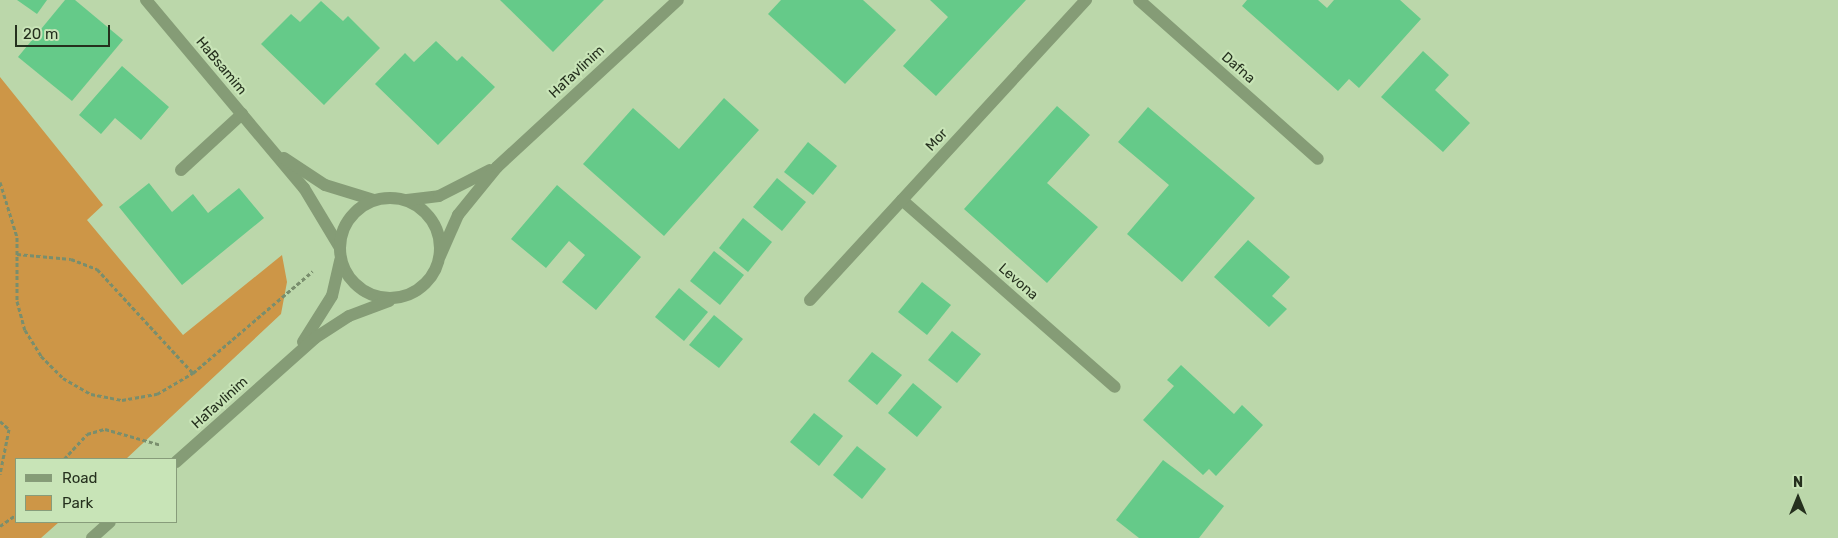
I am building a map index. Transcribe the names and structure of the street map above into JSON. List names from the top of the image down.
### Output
{
  "streets": {
    "street": [
      "HaBsamim",
      "Dafna",
      "HaTavlinim",
      "Mor",
      "Levona"
    ]
  },
  "crossings": [
    ["HaBsamim", "HaTavlinim"],
    ["Mor", "Levona"]
  ],
  "legend": ["Road", "Park"],
  "scale_bar": "20 m",
  "north": "top"
}
